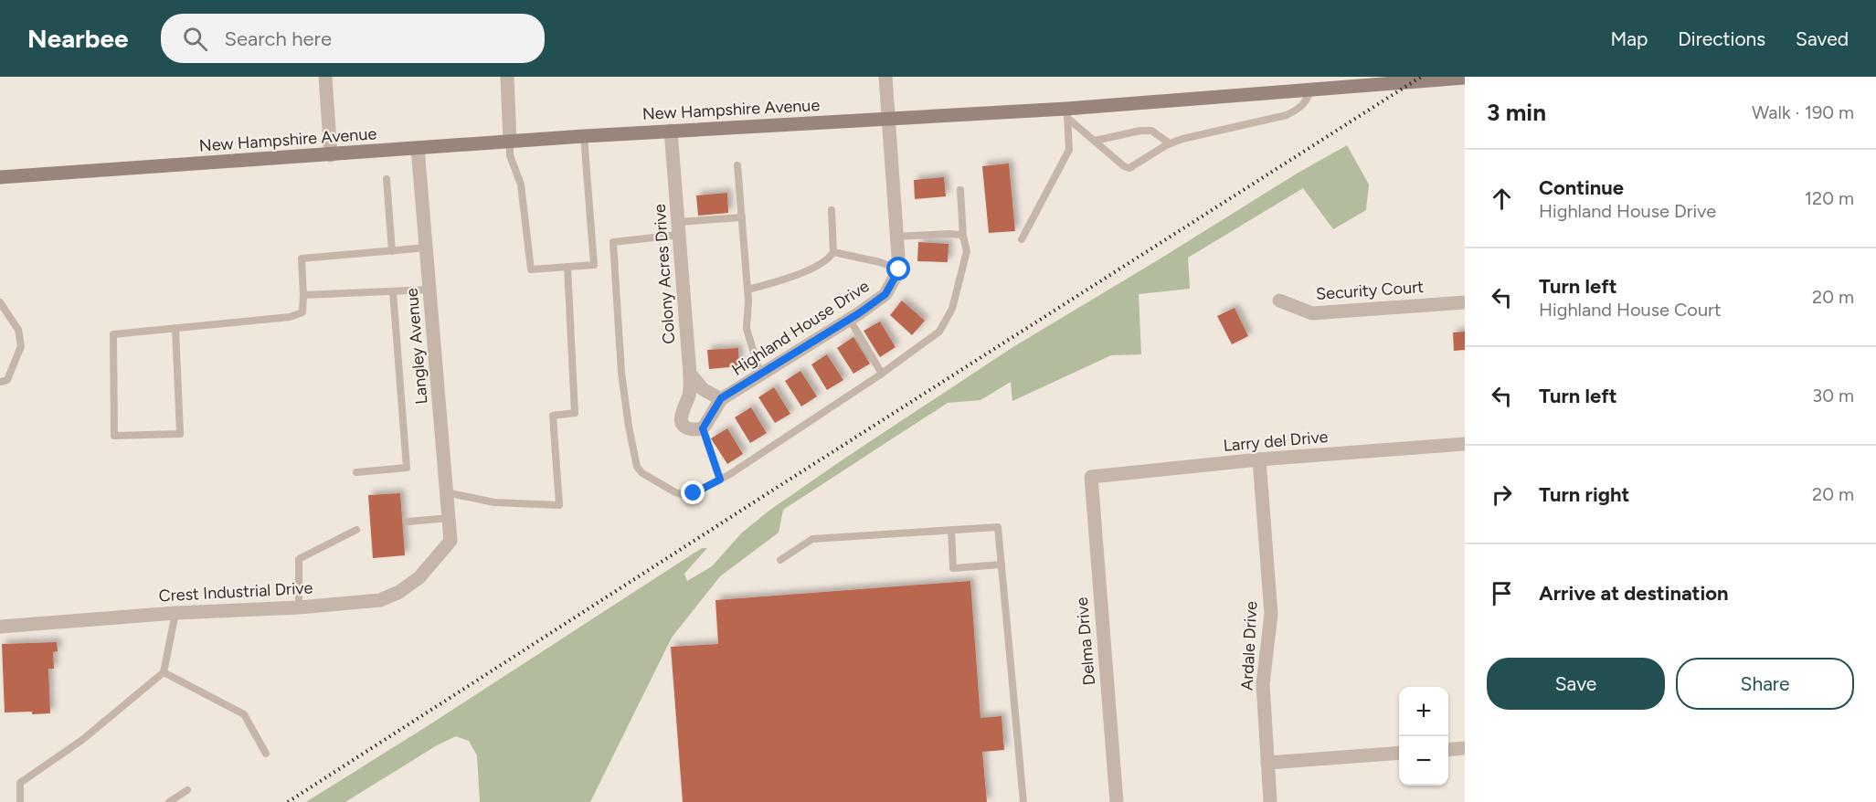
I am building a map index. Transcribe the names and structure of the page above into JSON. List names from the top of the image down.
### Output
{
  "streets": {
    "street": [
      "New Hampshire Avenue",
      "Colony Acres Drive",
      "Security Court",
      "Highland House Drive",
      "Langley Avenue",
      "Larry del Drive",
      "Crest Industrial Drive",
      "Delma Drive",
      "Ardale Drive"
    ]
  },
  "crossings": [
    ["New Hampshire Avenue", "Colony Acres Drive"],
    ["New Hampshire Avenue", "Langley Avenue"],
    ["Langley Avenue", "Crest Industrial Drive"],
    ["Larry del Drive", "Delma Drive"],
    ["Larry del Drive", "Ardale Drive"]
  ],
  "page": {
    "header": "Nearbee",
    "search": "Search here",
    "nav": ["Map", "Directions", "Saved"],
    "heading": ["3 min", "Walk · 190 m"],
    "list": [
      ["Continue", "Highland House Drive", "120 m"],
      ["Turn left", "Highland House Court", "20 m"],
      ["Turn left", "30 m"],
      ["Turn right", "20 m"],
      "Arrive at destination"
    ],
    "buttons": ["Save", "Share"],
    "map_buttons": ["+", "−"]
  }
}
